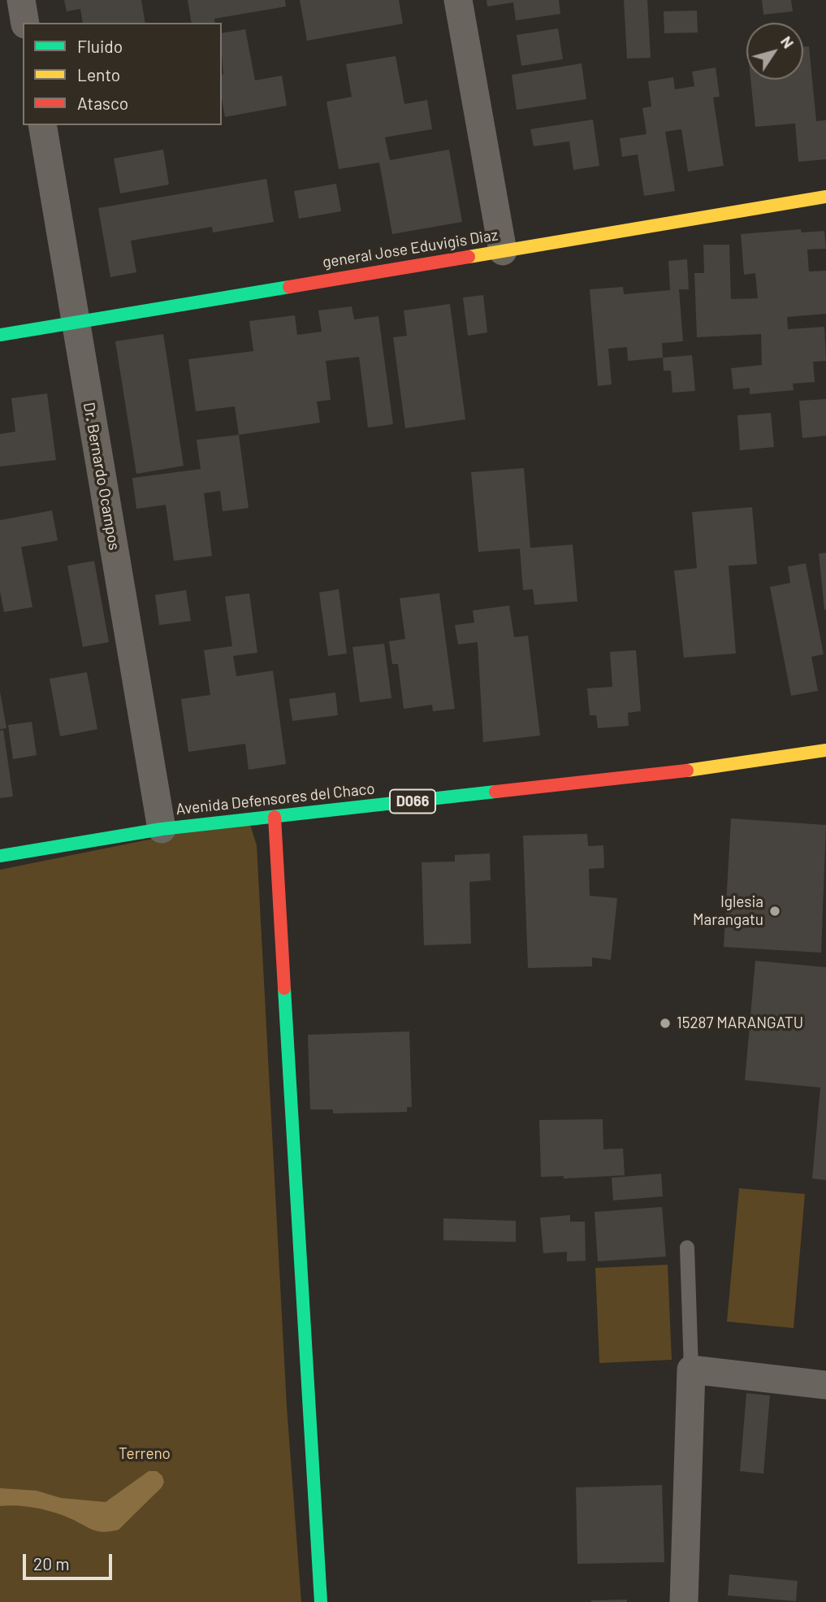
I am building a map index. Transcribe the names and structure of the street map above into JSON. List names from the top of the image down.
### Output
{
  "streets": {
    "street": [
      "general Jose Eduvigis Diaz",
      "Dr. Bernardo Ocampos",
      "Avenida Defensores del Chaco",
      "D066"
    ]
  },
  "crossings": [
    ["general Jose Eduvigis Diaz", "Dr. Bernardo Ocampos"],
    ["Dr. Bernardo Ocampos", "Avenida Defensores del Chaco"]
  ],
  "parks": ["Terreno"],
  "places": ["Iglesia Marangatu", "15287 MARANGATU"],
  "legend": ["Fluido", "Lento", "Atasco"],
  "scale_bar": "20 m",
  "north": "top right"
}
